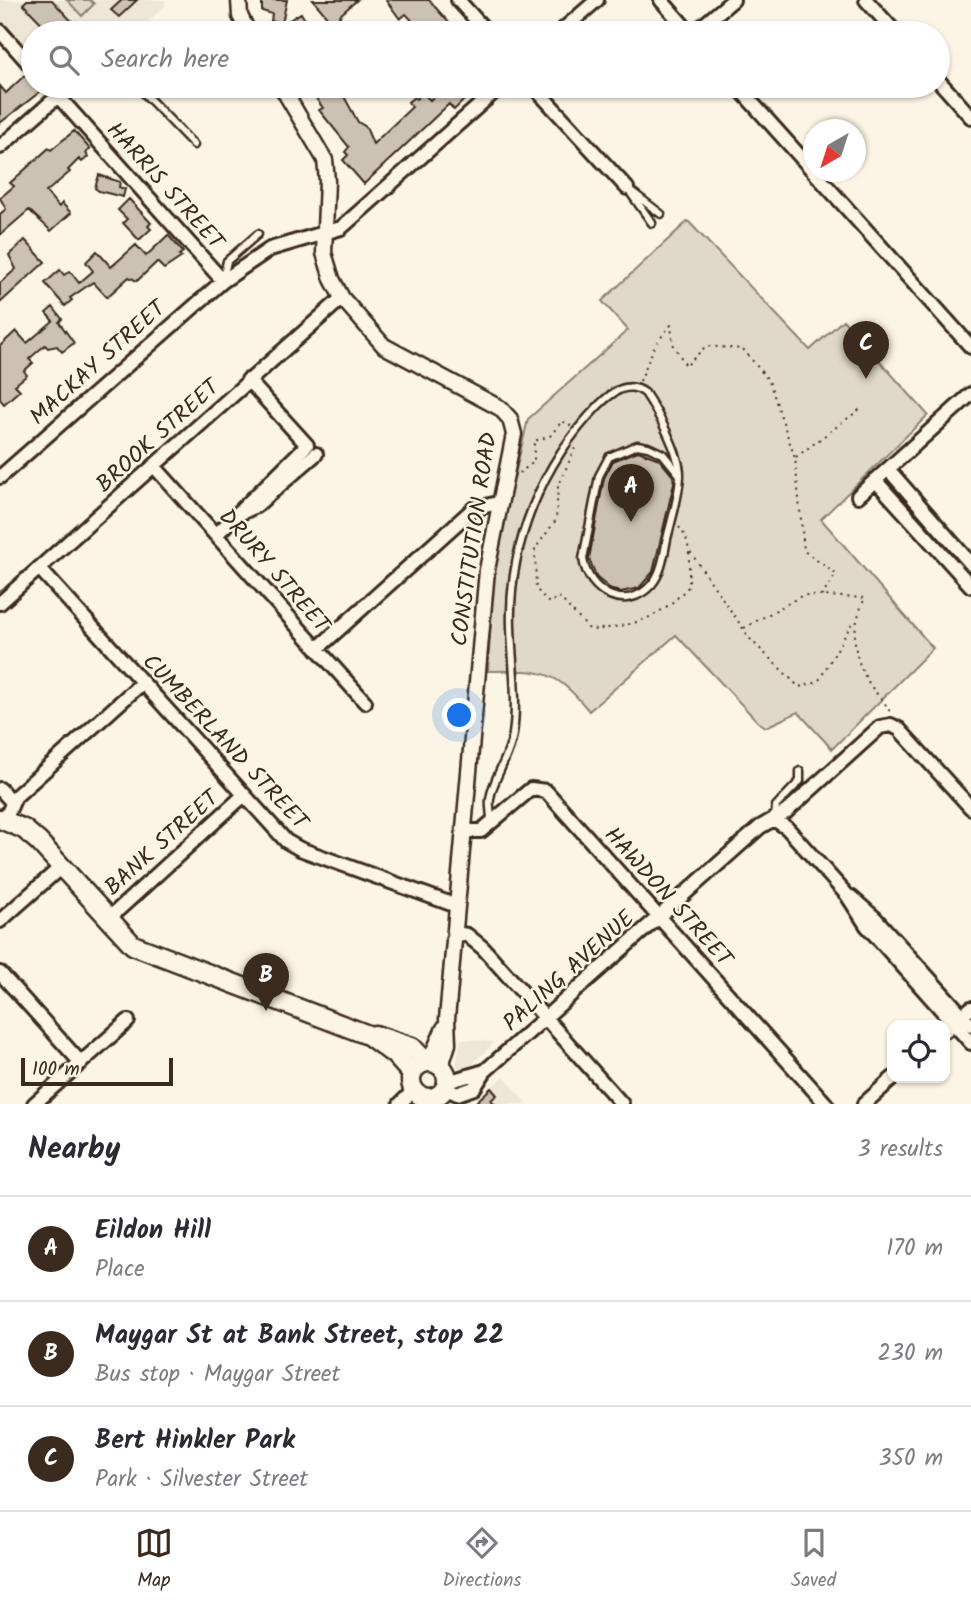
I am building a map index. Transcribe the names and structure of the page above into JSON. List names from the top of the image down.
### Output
{
  "streets": {
    "street": [
      "HARRIS STREET",
      "MACKAY STREET",
      "BROOK STREET",
      "CONSTITUTION ROAD",
      "DRURY STREET",
      "CUMBERLAND STREET",
      "BANK STREET",
      "HAWDON STREET",
      "PALING AVENUE"
    ]
  },
  "crossings": [
    ["HARRIS STREET", "MACKAY STREET"],
    ["MACKAY STREET", "CONSTITUTION ROAD"],
    ["BROOK STREET", "CONSTITUTION ROAD"],
    ["BROOK STREET", "DRURY STREET"],
    ["BROOK STREET", "CUMBERLAND STREET"],
    ["CONSTITUTION ROAD", "CUMBERLAND STREET"],
    ["CONSTITUTION ROAD", "HAWDON STREET"],
    ["CONSTITUTION ROAD", "PALING AVENUE"],
    ["CUMBERLAND STREET", "BANK STREET"],
    ["HAWDON STREET", "PALING AVENUE"]
  ],
  "scale_bar": "100 m",
  "north": "bottom left",
  "page": {
    "search": "Search here",
    "pins": ["C", "A", "B"],
    "scale": "100 m",
    "heading": ["Nearby", "3 results"],
    "list": [
      {
        "mark": "A",
        "name": "Eildon Hill",
        "note": "Place",
        "value": "170 m"
      },
      {
        "mark": "B",
        "name": "Maygar St at Bank Street, stop 22",
        "note": "Bus stop · Maygar Street",
        "value": "230 m"
      },
      {
        "mark": "C",
        "name": "Bert Hinkler Park",
        "note": "Park · Silvester Street",
        "value": "350 m"
      }
    ],
    "nav": ["Map", "Directions", "Saved"]
  }
}
